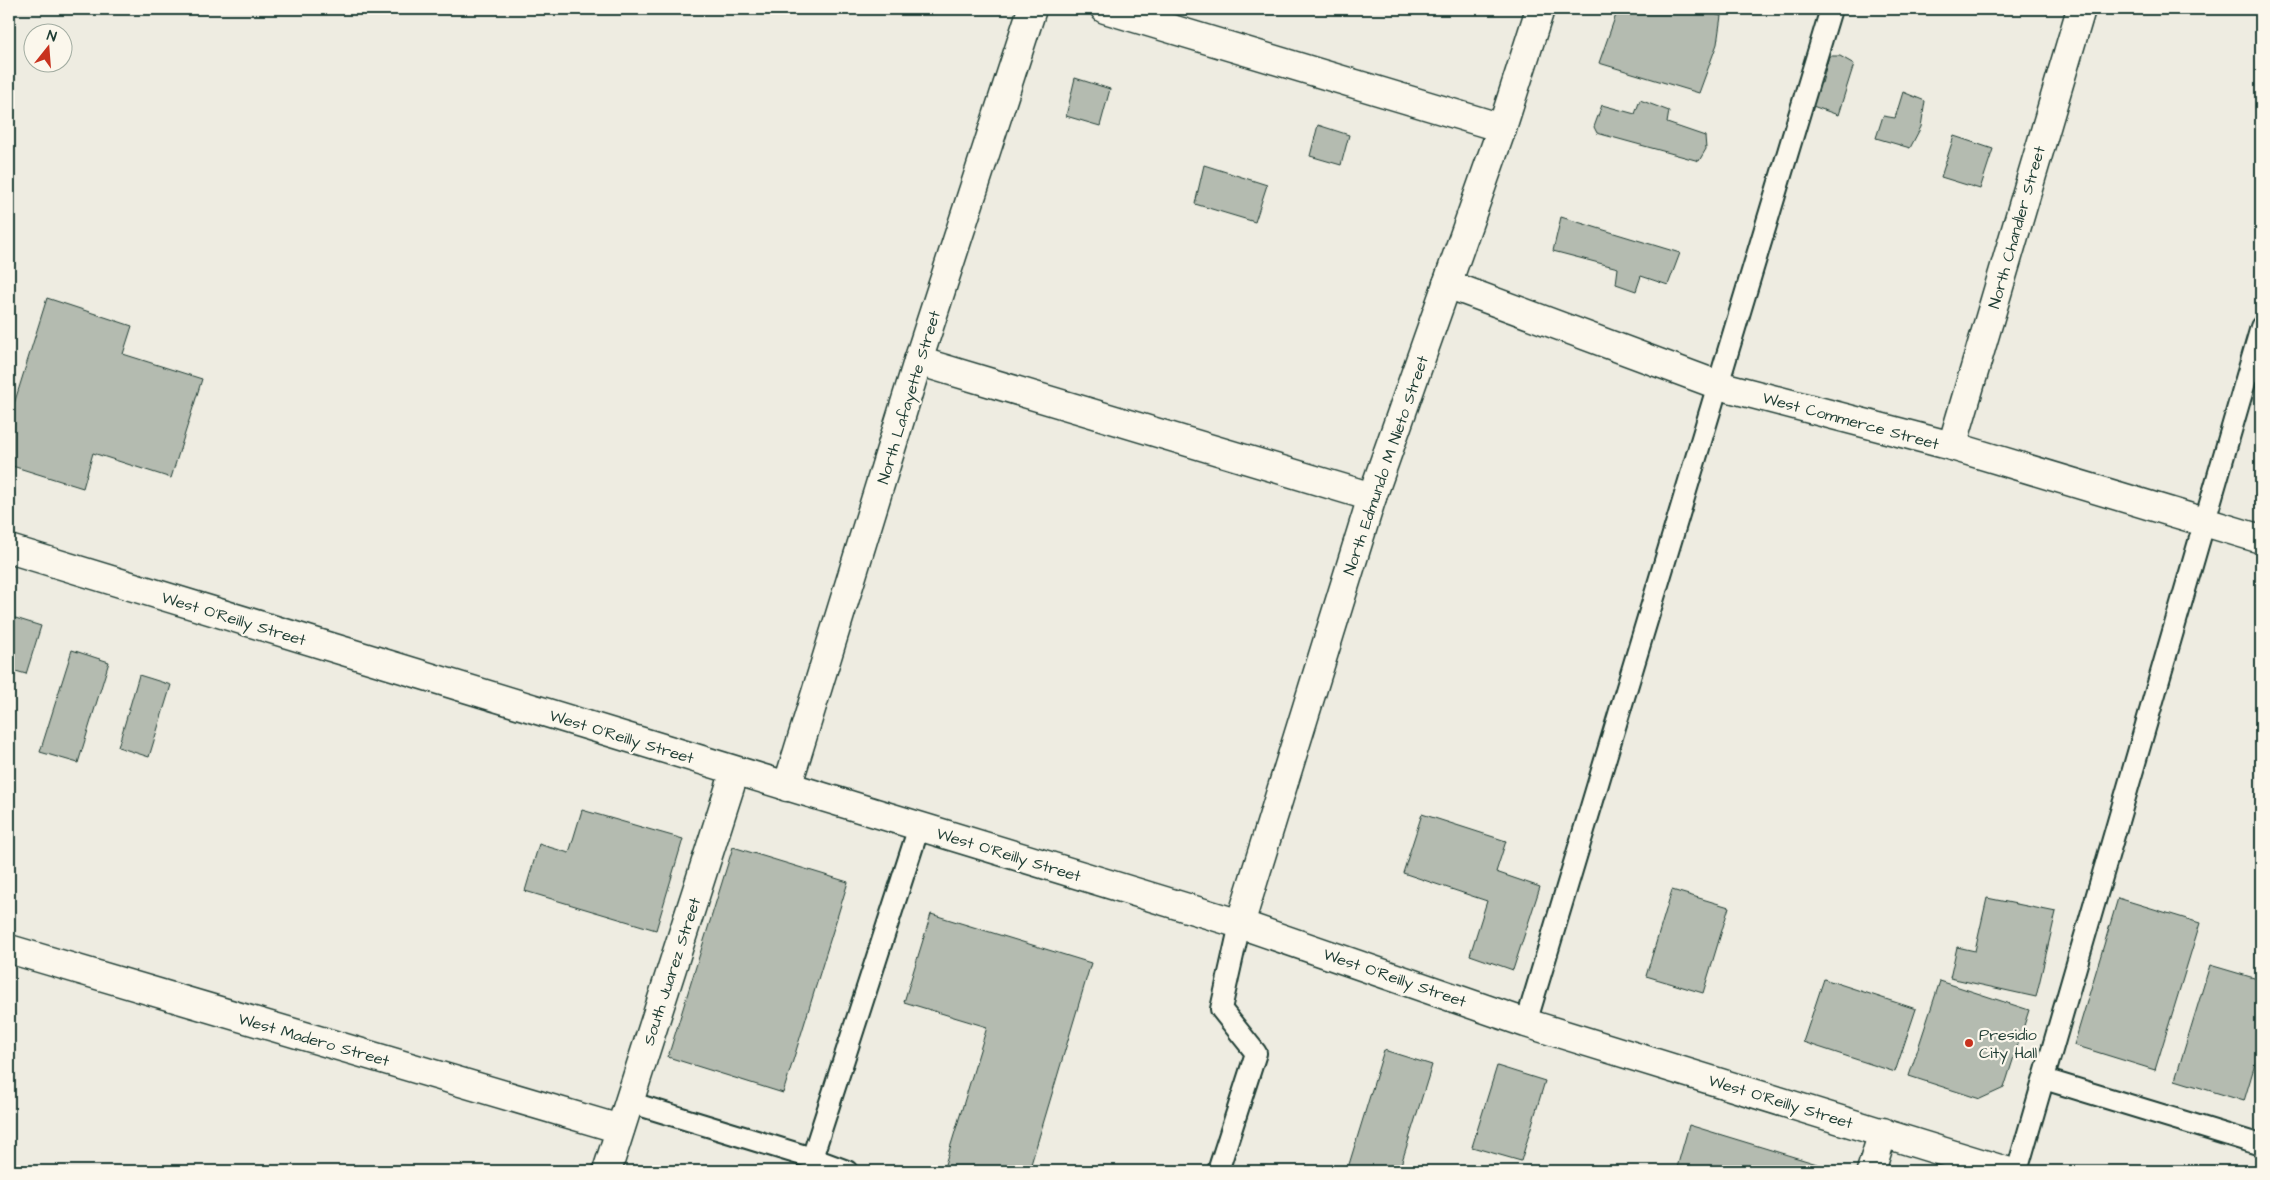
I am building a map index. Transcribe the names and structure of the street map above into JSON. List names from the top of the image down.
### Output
{
  "streets": {
    "street": [
      "North Chandler Street",
      "North Lafayette Street",
      "West Commerce Street",
      "North Edmundo M Nieto Street",
      "West O'Reilly Street",
      "South Juarez Street",
      "West Madero Street"
    ]
  },
  "crossings": [
    ["North Chandler Street", "West Commerce Street"],
    ["North Lafayette Street", "West O'Reilly Street"],
    ["West Commerce Street", "North Edmundo M Nieto Street"],
    ["North Edmundo M Nieto Street", "West O'Reilly Street"],
    ["West O'Reilly Street", "South Juarez Street"],
    ["South Juarez Street", "West Madero Street"]
  ],
  "places": ["Presidio City Hall"],
  "north": "top"
}
